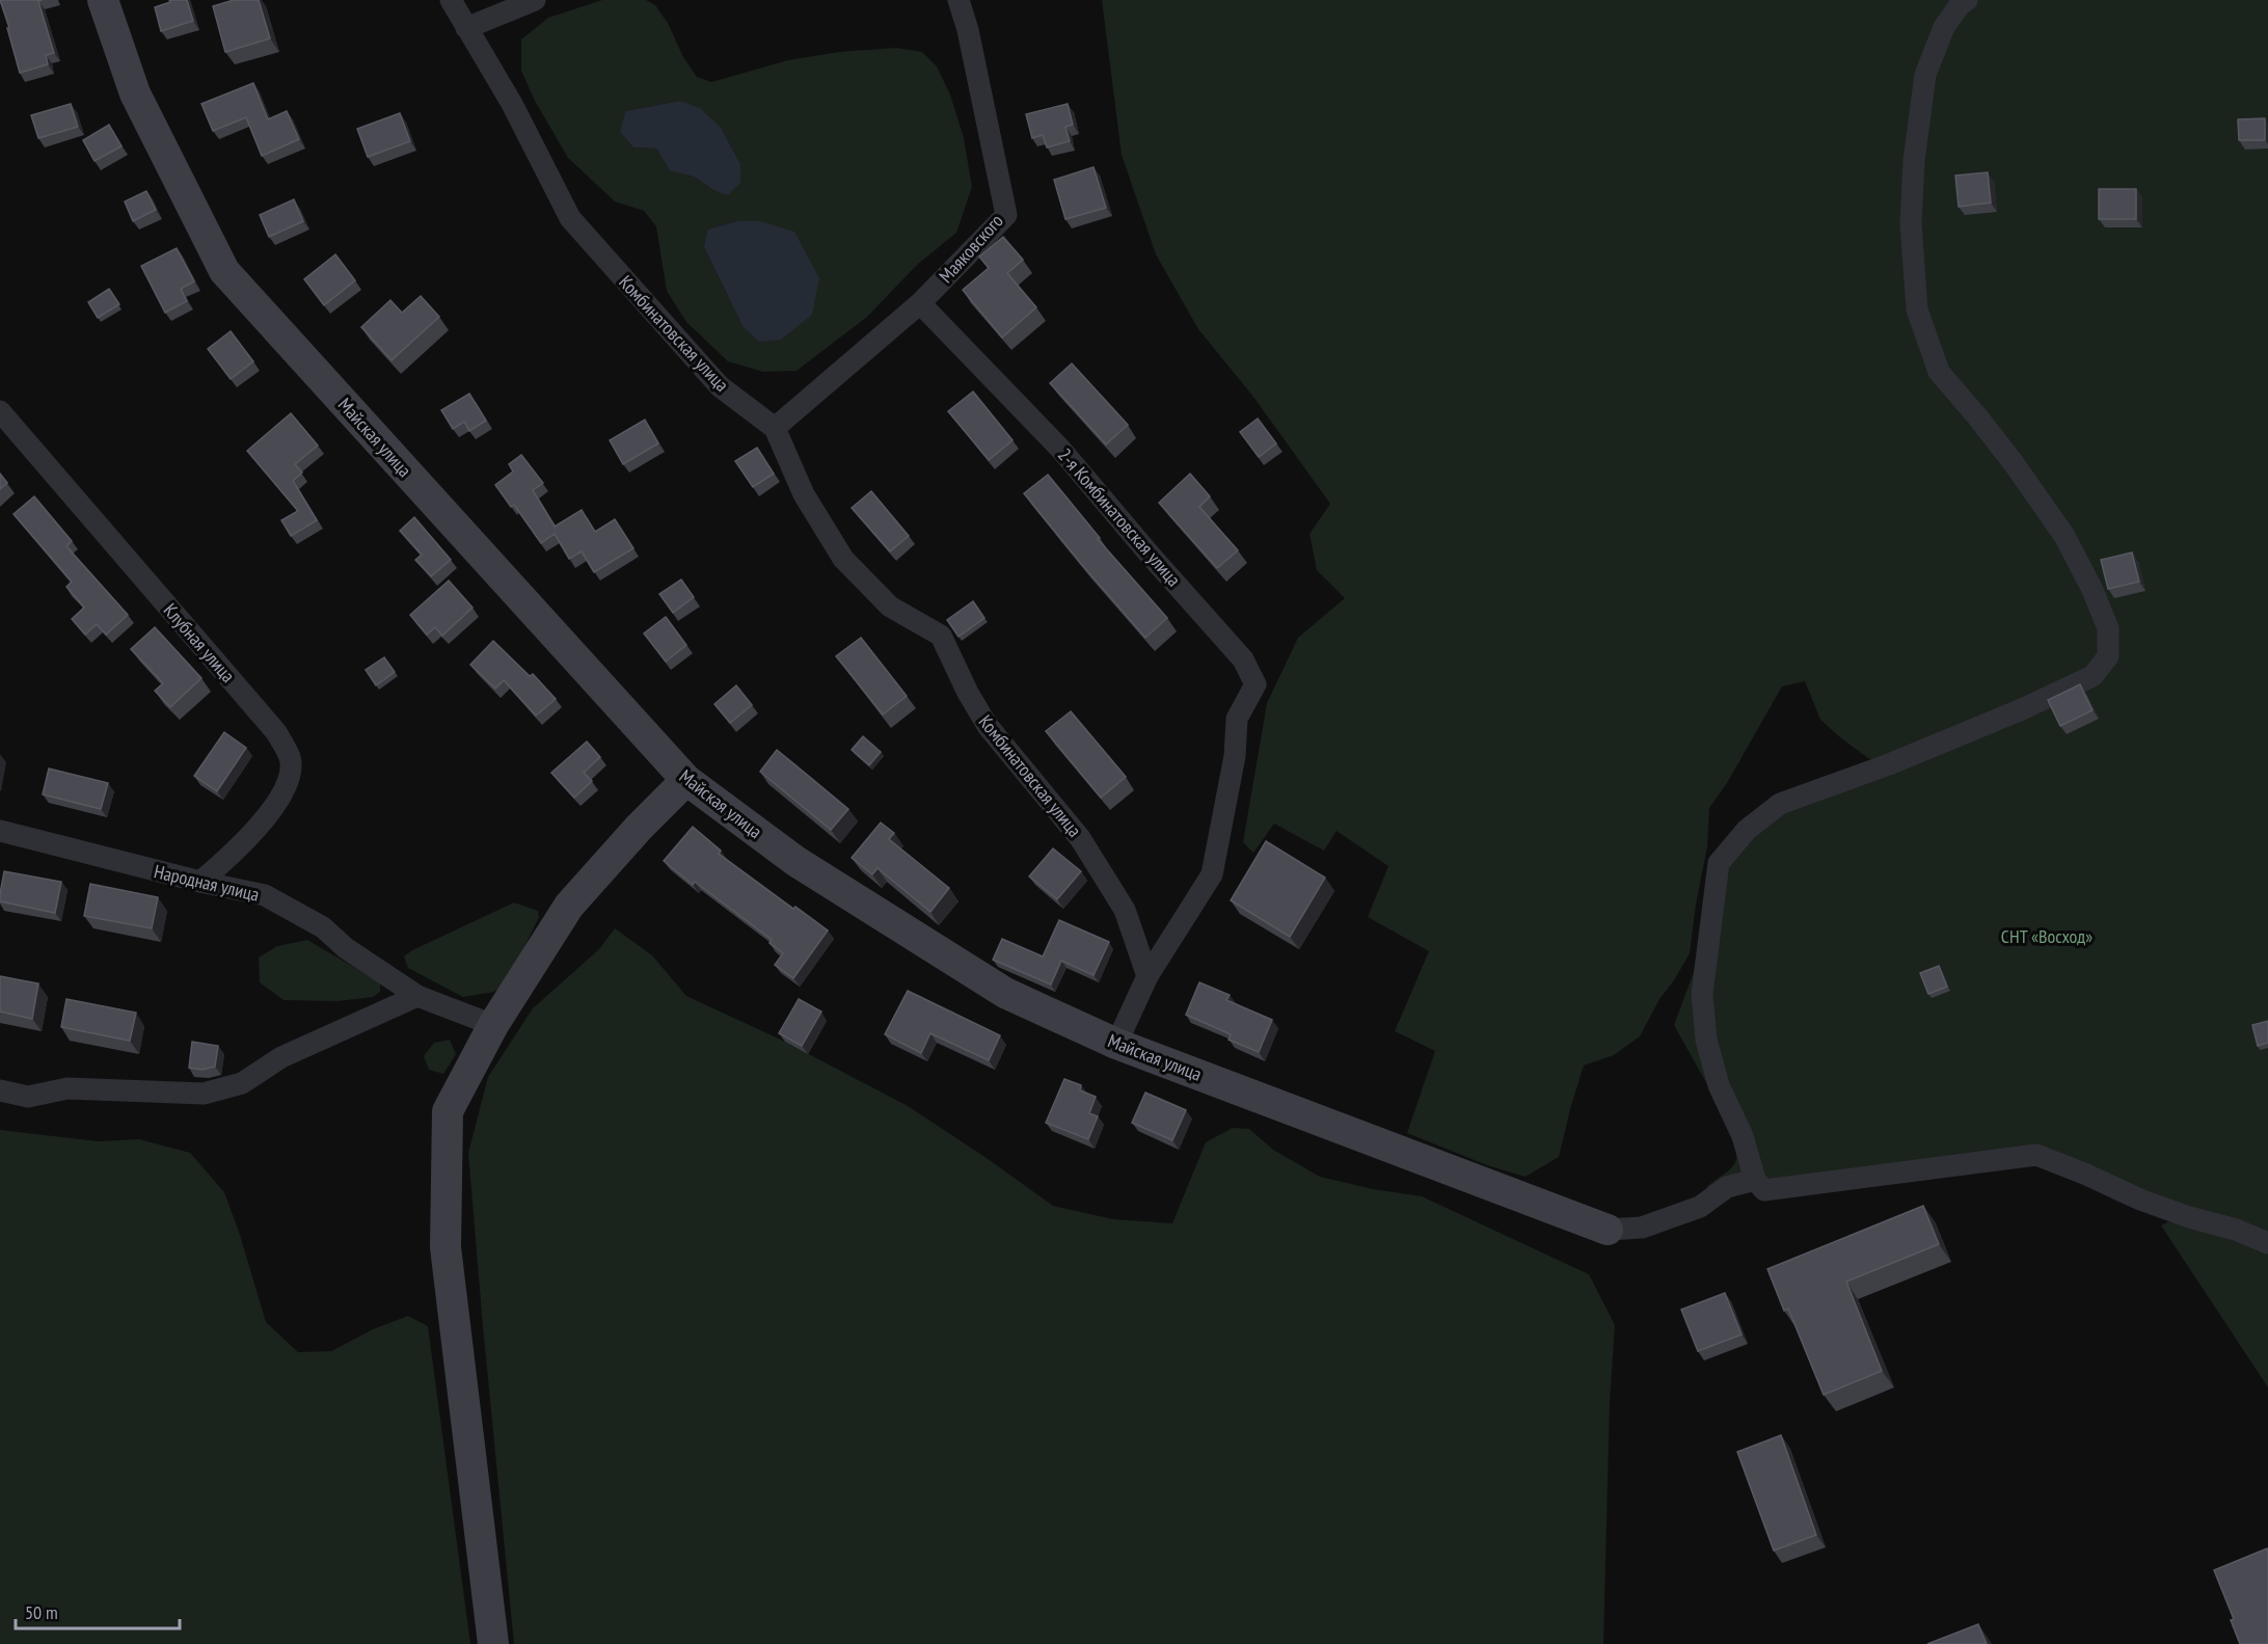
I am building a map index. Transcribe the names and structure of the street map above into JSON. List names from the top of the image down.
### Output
{
  "streets": {
    "street": [
      "Маяковского",
      "Комбинатовская улица",
      "Майская улица",
      "2-я Комбинатовская улица",
      "Клубная улица",
      "Народная улица"
    ]
  },
  "crossings": [
    ["Маяковского", "Комбинатовская улица"],
    ["Маяковского", "2-я Комбинатовская улица"],
    ["Комбинатовская улица", "2-я Комбинатовская улица"],
    ["Клубная улица", "Народная улица"]
  ],
  "parks": ["СНТ «Восход»"],
  "scale_bar": "50 m"
}
